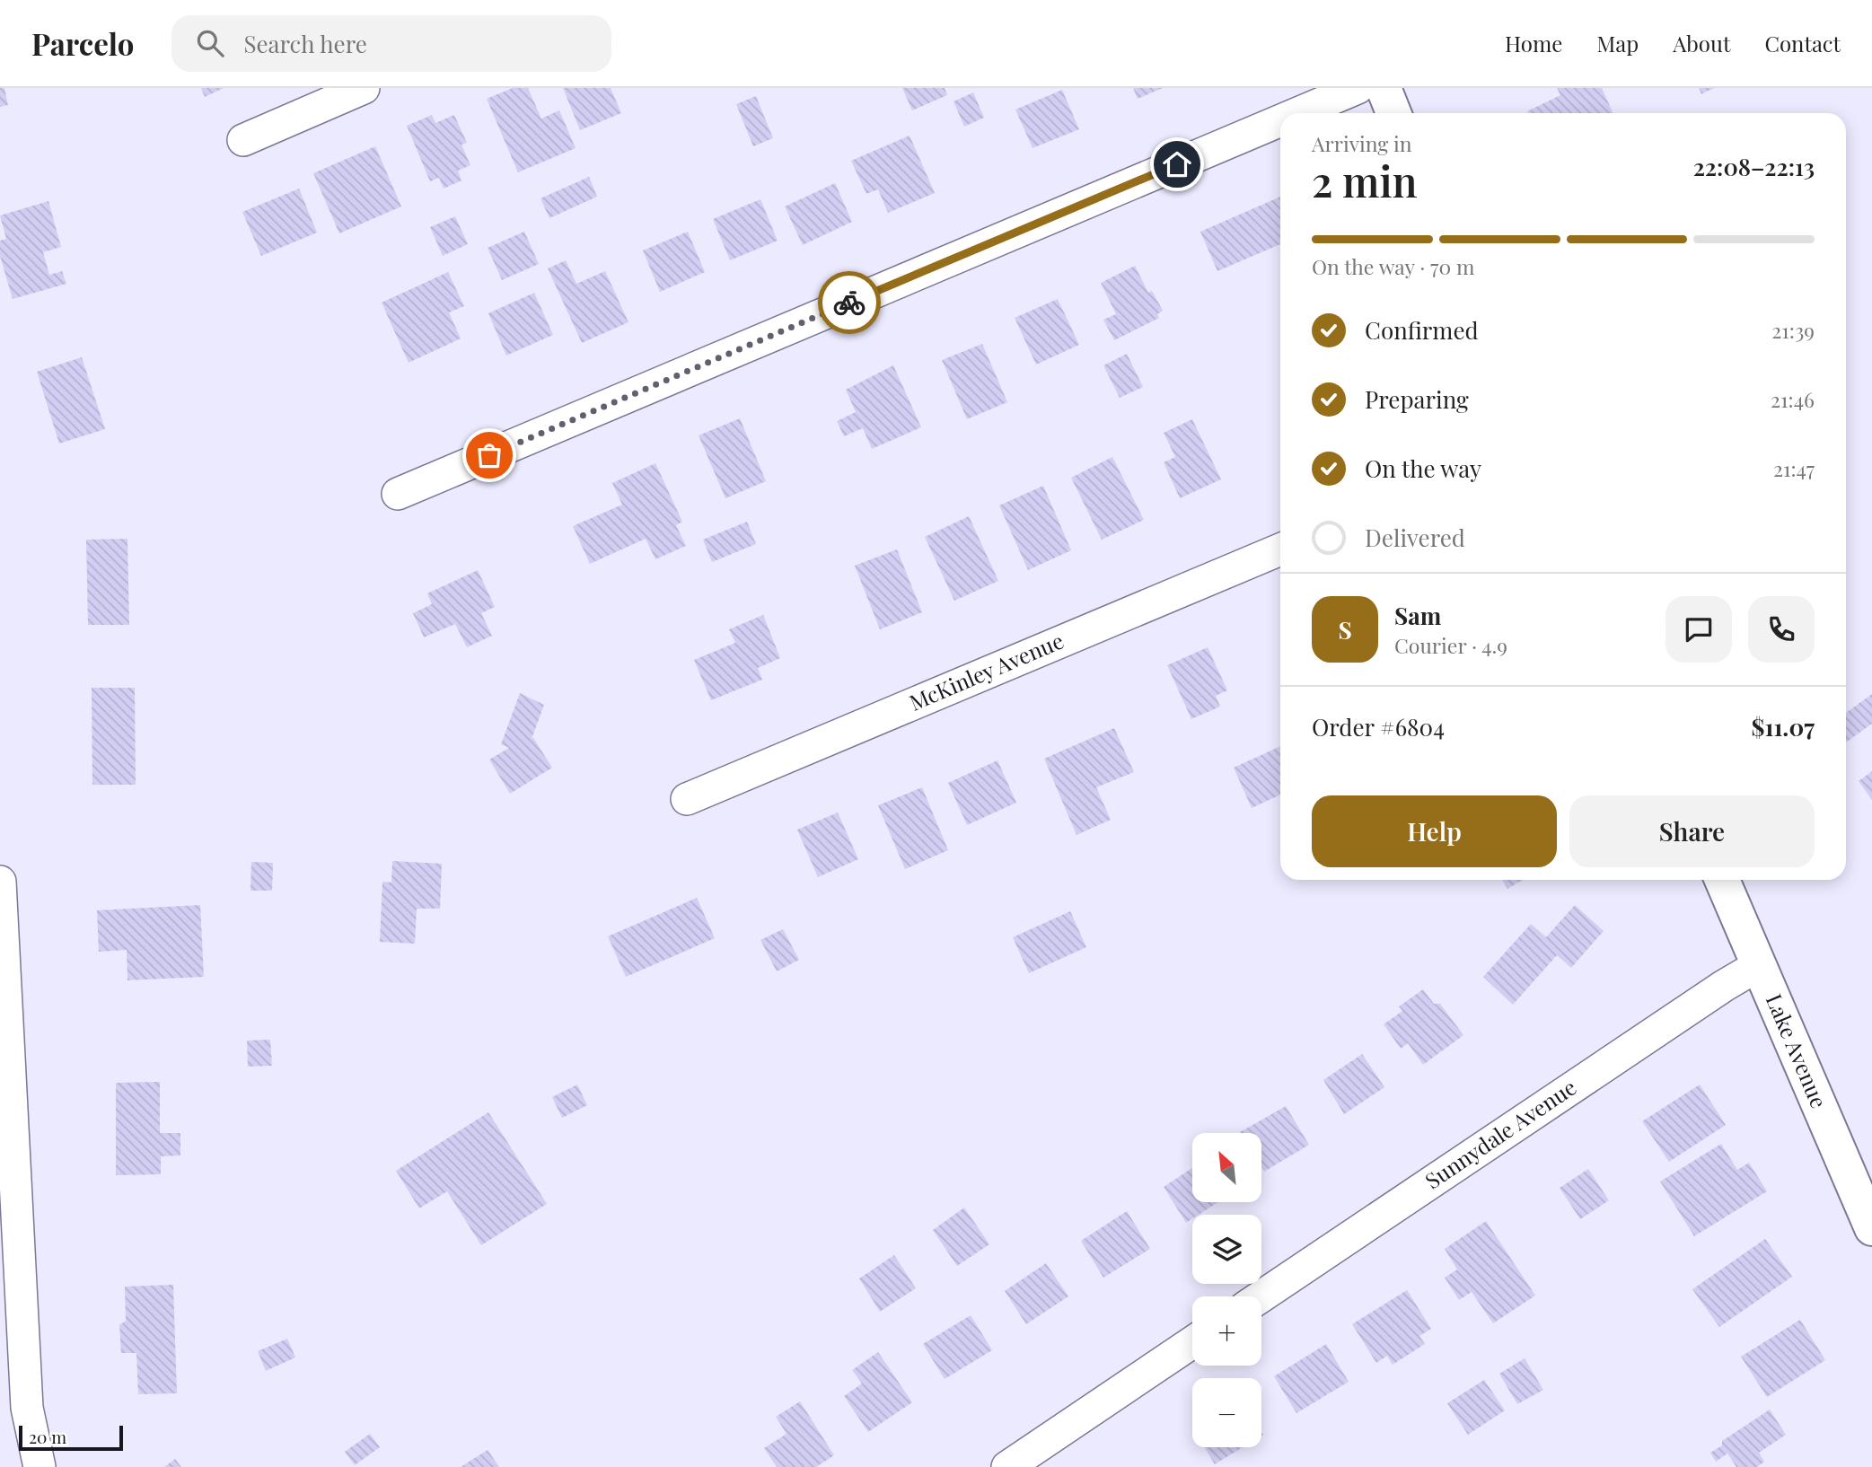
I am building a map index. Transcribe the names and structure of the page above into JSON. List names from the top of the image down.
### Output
{
  "streets": {
    "main road": ["Lake Avenue"],
    "street": ["McKinley Avenue", "Sunnydale Avenue"]
  },
  "crossings": [
    ["Lake Avenue", "Sunnydale Avenue"]
  ],
  "scale_bar": "20 m",
  "north": "top left",
  "page": {
    "header": "Parcelo",
    "search": "Search here",
    "nav": [
      "Home",
      "Map",
      "About",
      "Contact"
    ],
    "heading": ["2 min", "Arriving in", "22:08–22:13"],
    "panel": [
      "Sam",
      "Courier · 4.9",
      "Order #6804",
      "$11.07"
    ],
    "bar": "On the way · 70 m",
    "list": [
      ["Confirmed", "21:39"],
      ["Preparing", "21:46"],
      ["On the way", "21:47"],
      "Delivered"
    ],
    "round": "S",
    "buttons": ["Help", "Share"],
    "map_buttons": ["+", "−"],
    "scale": "20 m"
  }
}
